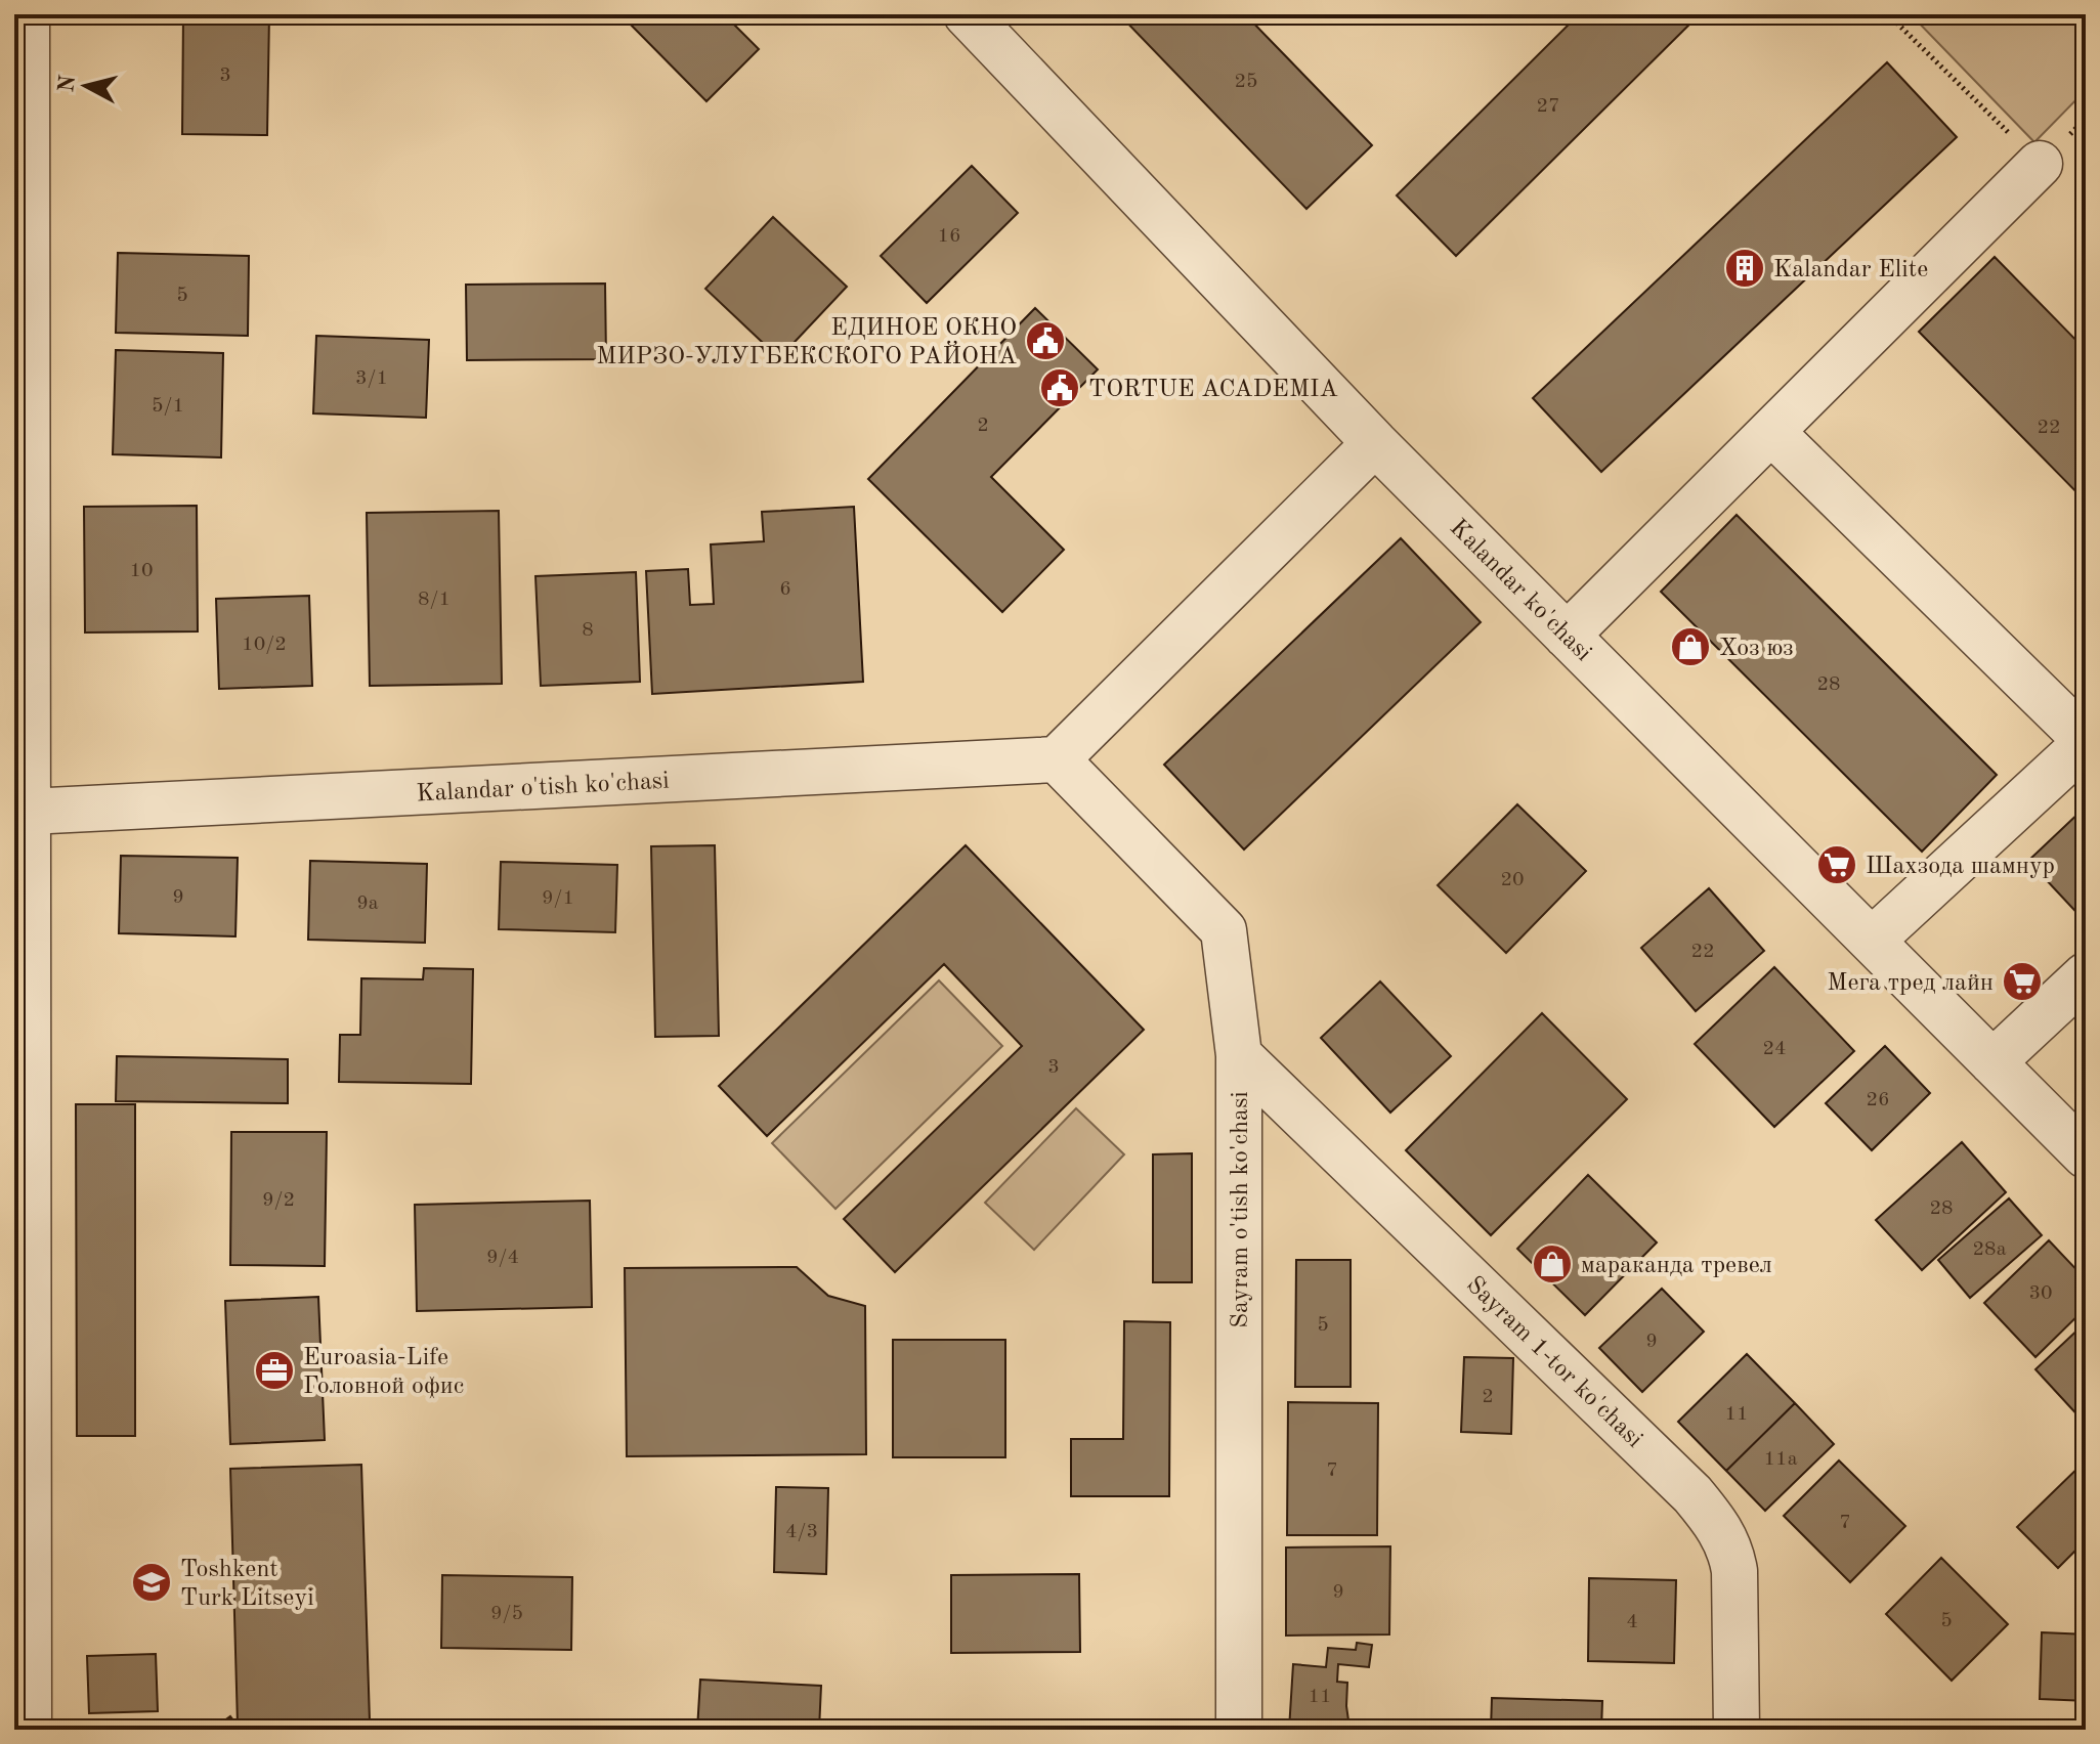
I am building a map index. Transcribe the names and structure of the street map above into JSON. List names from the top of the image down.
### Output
{
  "streets": {
    "street": [
      "Kalandar ko'chasi",
      "Kalandar o'tish ko'chasi",
      "Sayram o'tish ko'chasi",
      "Sayram 1-tor ko'chasi"
    ]
  },
  "crossings": [
    ["Kalandar o'tish ko'chasi", "Sayram o'tish ko'chasi"],
    ["Sayram o'tish ko'chasi", "Sayram 1-tor ko'chasi"]
  ],
  "places": {
    "building": ["Kalandar Elite"],
    "public building": ["ЕДИНОЕ ОКНО МИРЗО-УЛУГБЕКСКОГО РАЙОНА", "TORTUE ACADEMIA"],
    "shop": ["Хоз юз", "мараканда тревел"],
    "supermarket": ["Шахзода шамнур", "Мега тред лайн"],
    "office": ["Euroasia-Life Головной офис"],
    "school or university": ["Toshkent Turk Litseyi"]
  },
  "house_numbers": [
    "3",
    "25",
    "27",
    "16",
    "5",
    "3/1",
    "5/1",
    "2",
    "22",
    "10",
    "6",
    "8/1",
    "8",
    "10/2",
    "28",
    "20",
    "9",
    "9/1",
    "9а",
    "22",
    "24",
    "3",
    "26",
    "9/2",
    "28",
    "28a",
    "9/4",
    "30",
    "5",
    "9",
    "2",
    "11",
    "11а",
    "7",
    "7",
    "4/3",
    "9",
    "9/5",
    "5",
    "4",
    "11"
  ],
  "north": "left"
}
